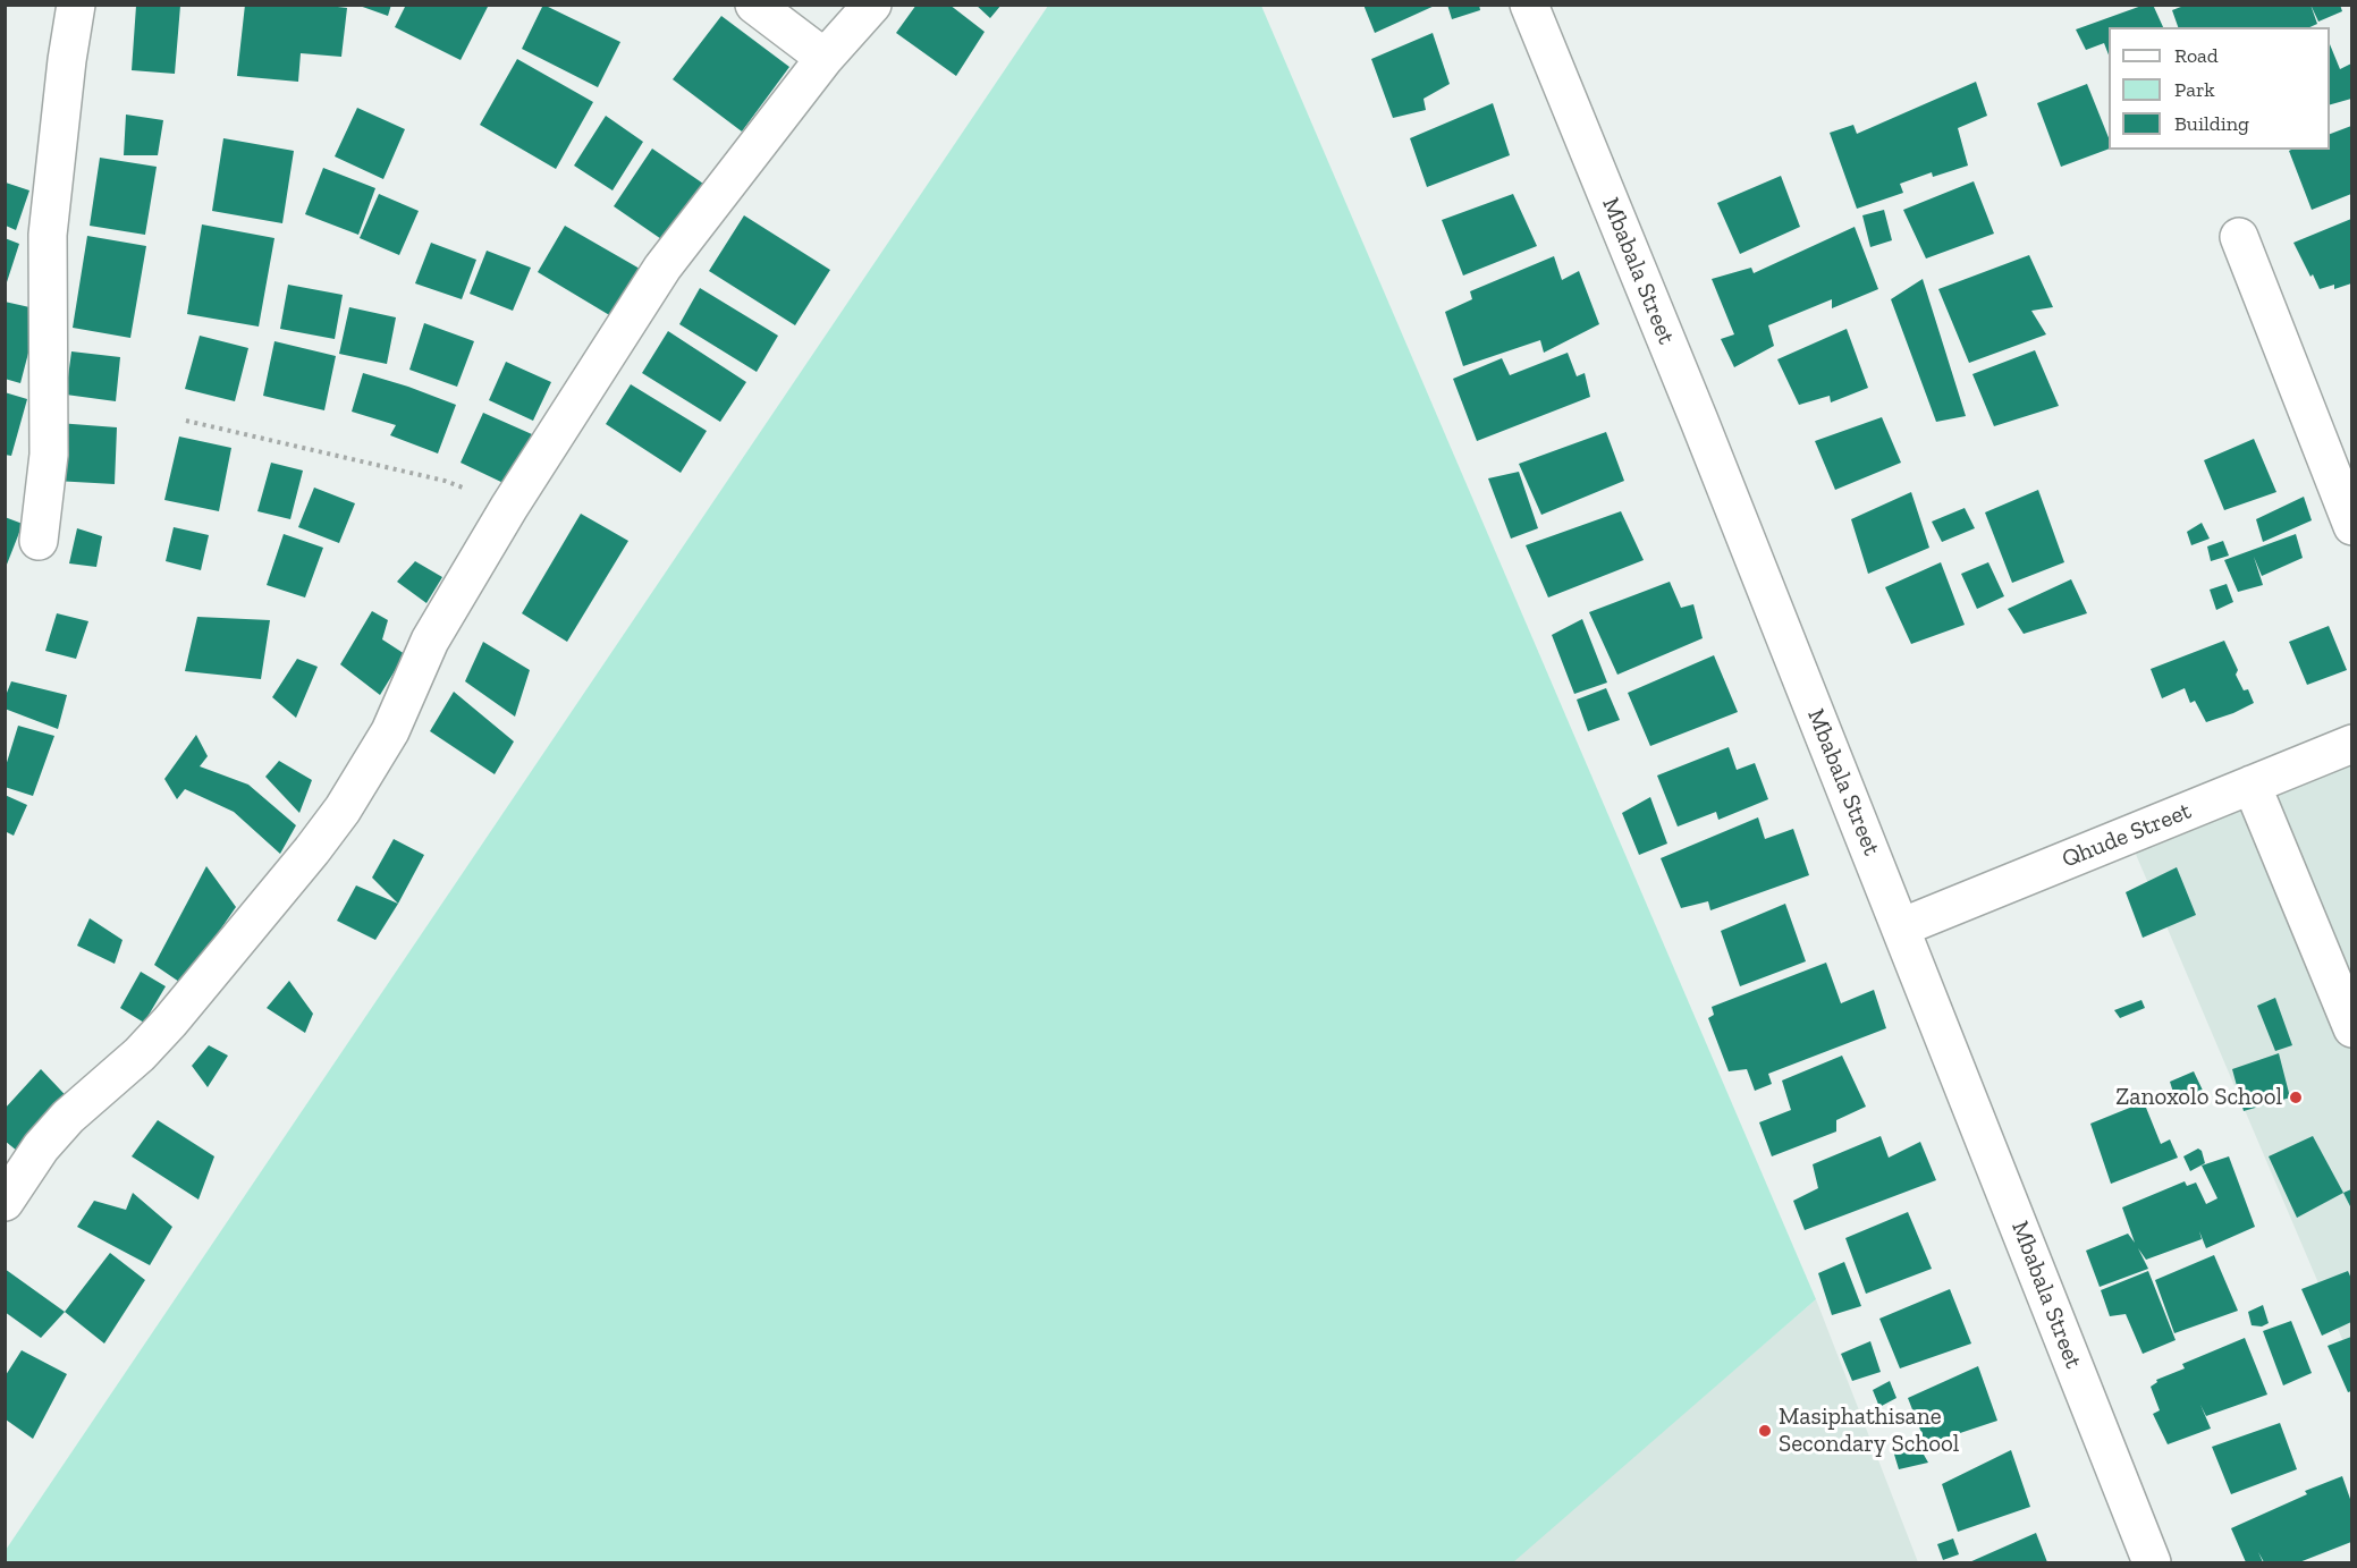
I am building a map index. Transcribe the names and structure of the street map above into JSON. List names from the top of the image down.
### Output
{
  "streets": {
    "street": ["Mbabala Street", "Qhude Street"]
  },
  "crossings": [
    ["Mbabala Street", "Qhude Street"]
  ],
  "places": ["Zanoxolo School", "Masiphathisane Secondary School"],
  "legend": ["Road", "Park", "Building"]
}
